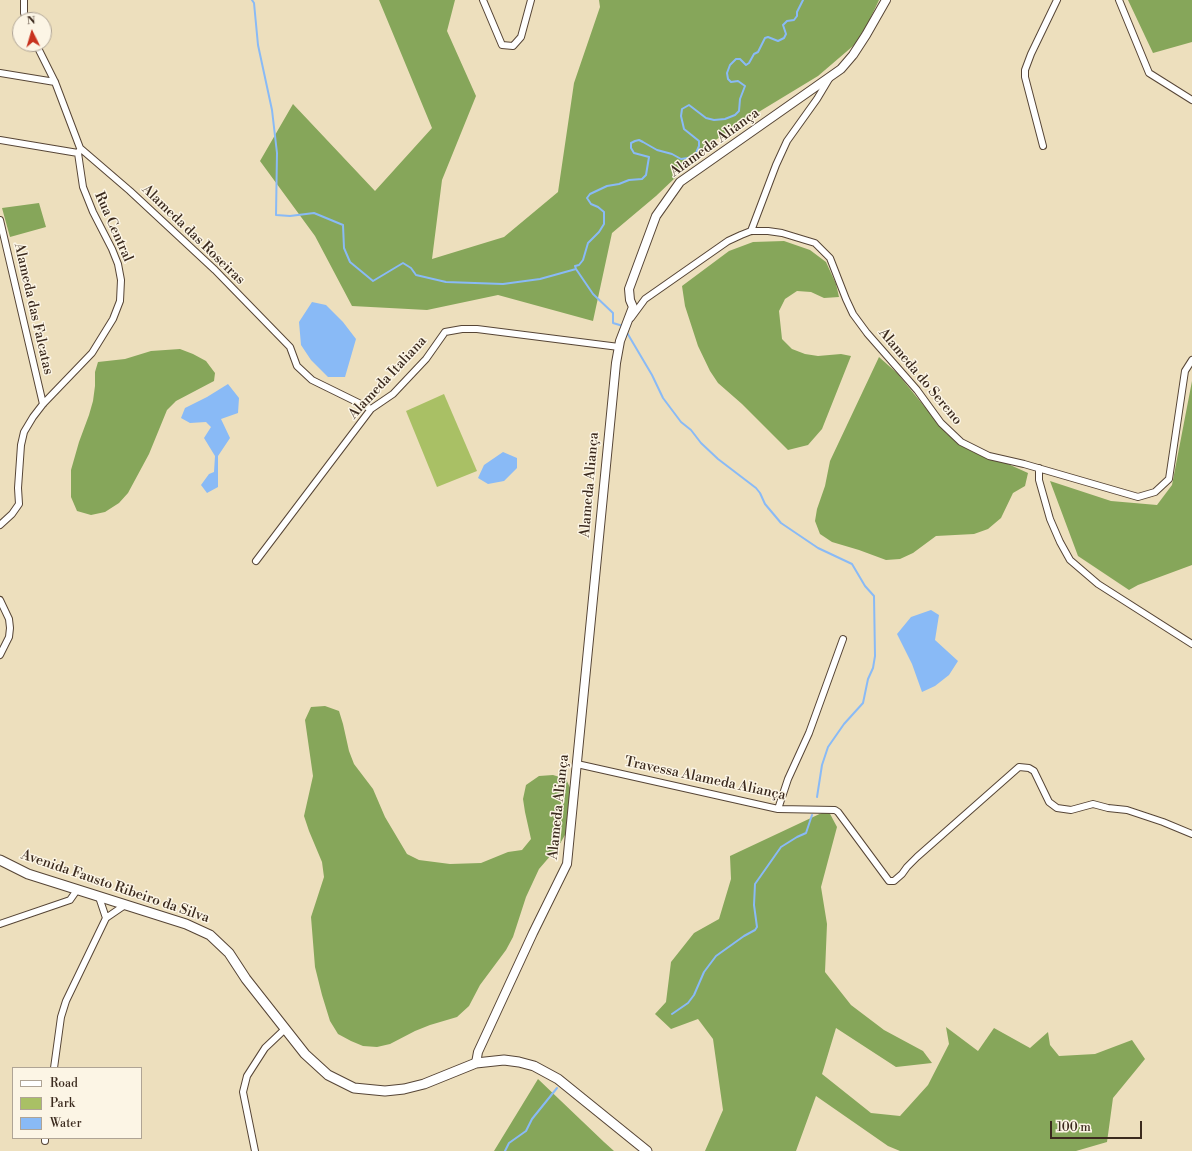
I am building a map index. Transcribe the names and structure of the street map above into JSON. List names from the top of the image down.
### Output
{
  "streets": {
    "main road": ["Avenida Fausto Ribeiro da Silva"],
    "street": [
      "Alameda Aliança",
      "Rua Central",
      "Alameda das Roseiras",
      "Alameda das Falcatas",
      "Alameda do Sereno",
      "Alameda Italiana",
      "Travessa Alameda Aliança"
    ]
  },
  "crossings": [
    ["Alameda Aliança", "Alameda do Sereno"],
    ["Alameda Aliança", "Alameda Italiana"],
    ["Alameda Aliança", "Travessa Alameda Aliança"],
    ["Alameda Aliança", "Avenida Fausto Ribeiro da Silva"],
    ["Rua Central", "Alameda das Roseiras"],
    ["Rua Central", "Alameda das Falcatas"],
    ["Alameda das Roseiras", "Alameda Italiana"]
  ],
  "legend": ["Road", "Park", "Water"],
  "scale_bar": "100 m",
  "north": "top"
}
